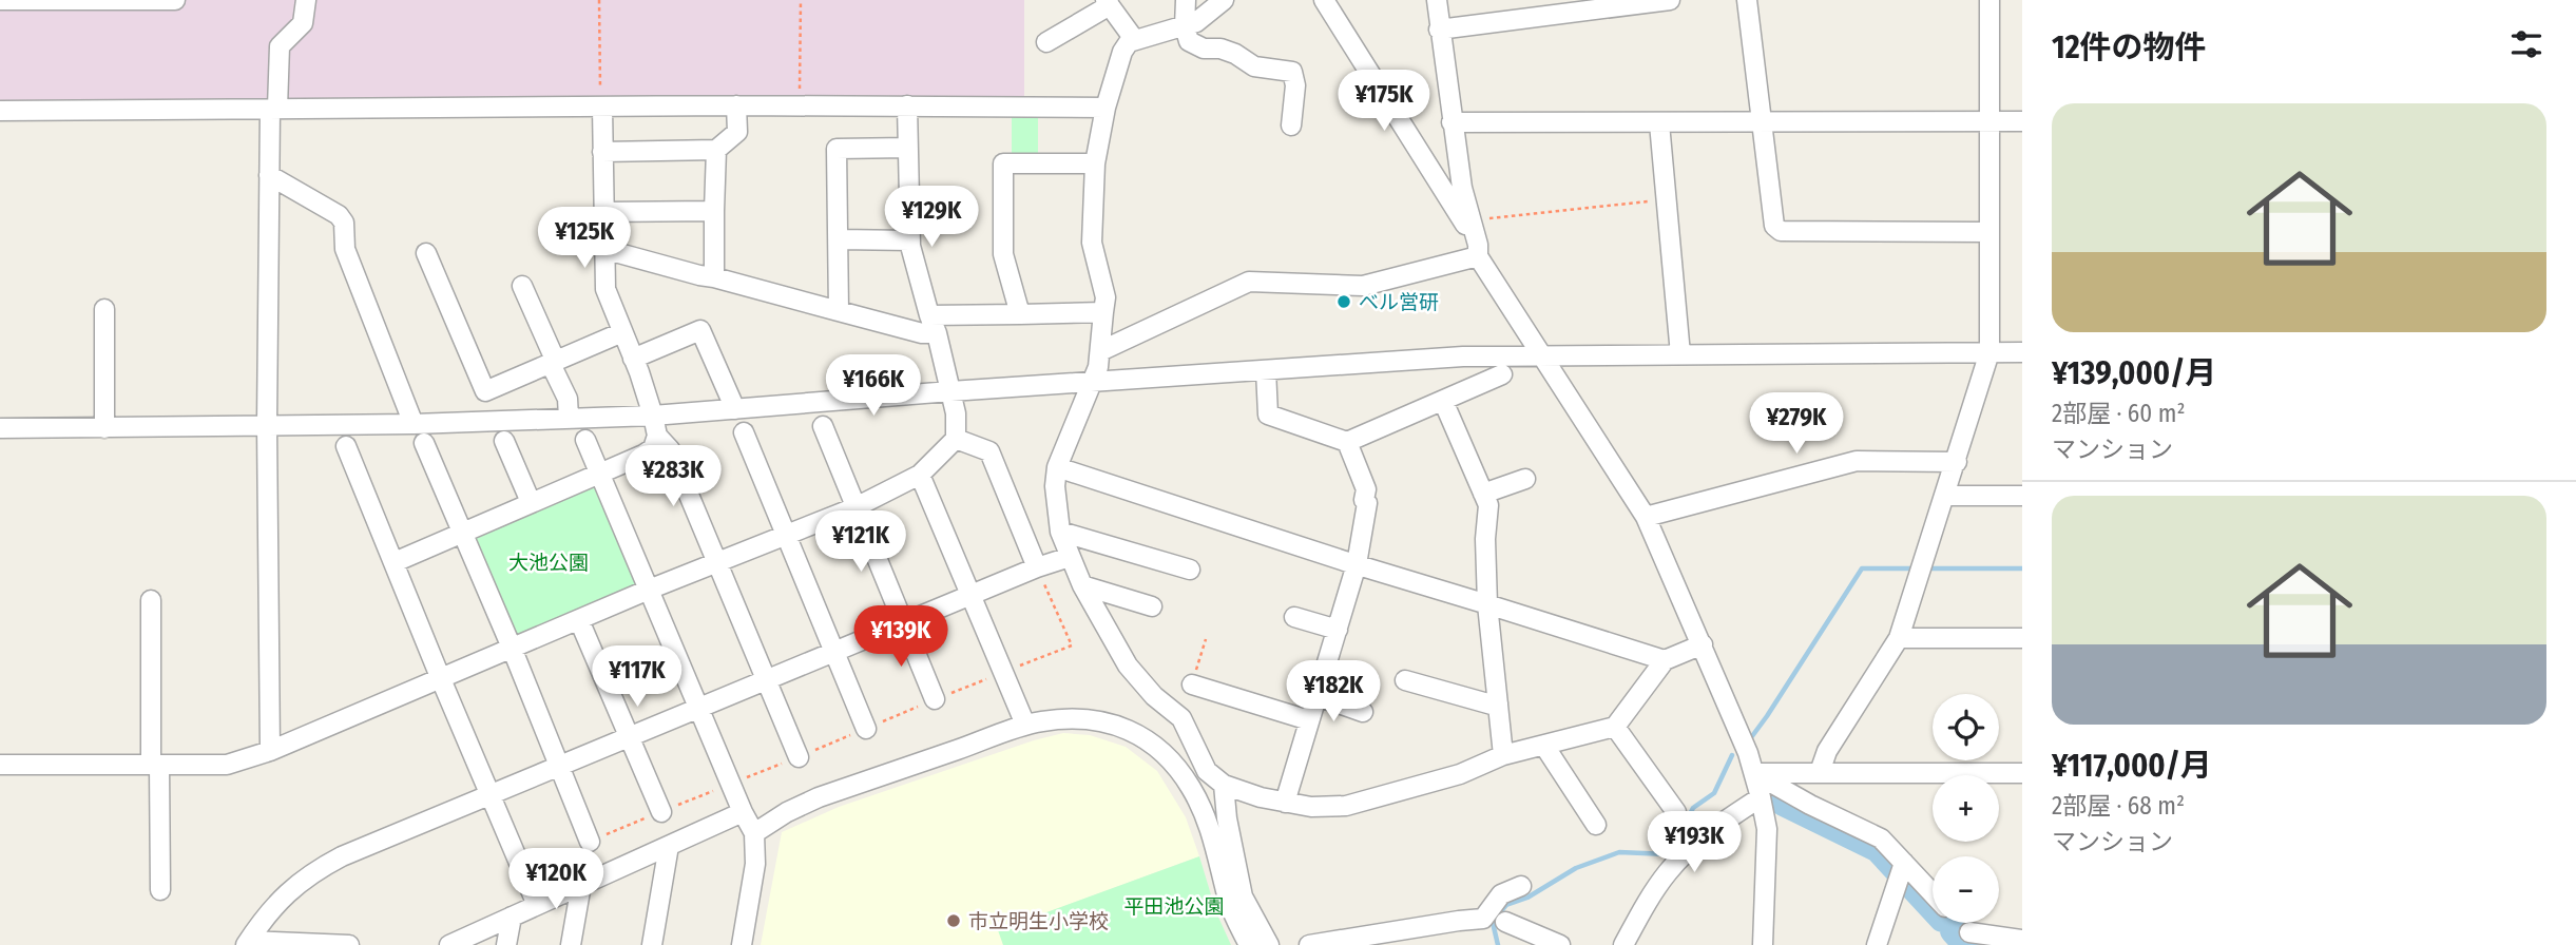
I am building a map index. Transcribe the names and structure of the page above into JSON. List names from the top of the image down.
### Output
{
  "parks": ["大池公園", "平田池公園"],
  "places": ["べル営研", "市立明生小学校"],
  "page": {
    "heading": "12件の物件",
    "price": [
      "¥175K",
      "¥129K",
      "¥125K",
      "¥166K",
      "¥279K",
      "¥283K",
      "¥121K",
      "¥139K",
      "¥117K",
      "¥182K",
      "¥193K",
      "¥120K"
    ],
    "list": [
      {
        "name": "¥139,000/月",
        "note": "2部屋 · 60 m² · マンション"
      },
      {
        "name": "¥117,000/月",
        "note": "2部屋 · 68 m² · マンション"
      }
    ],
    "map_buttons": ["+", "−"]
  }
}
